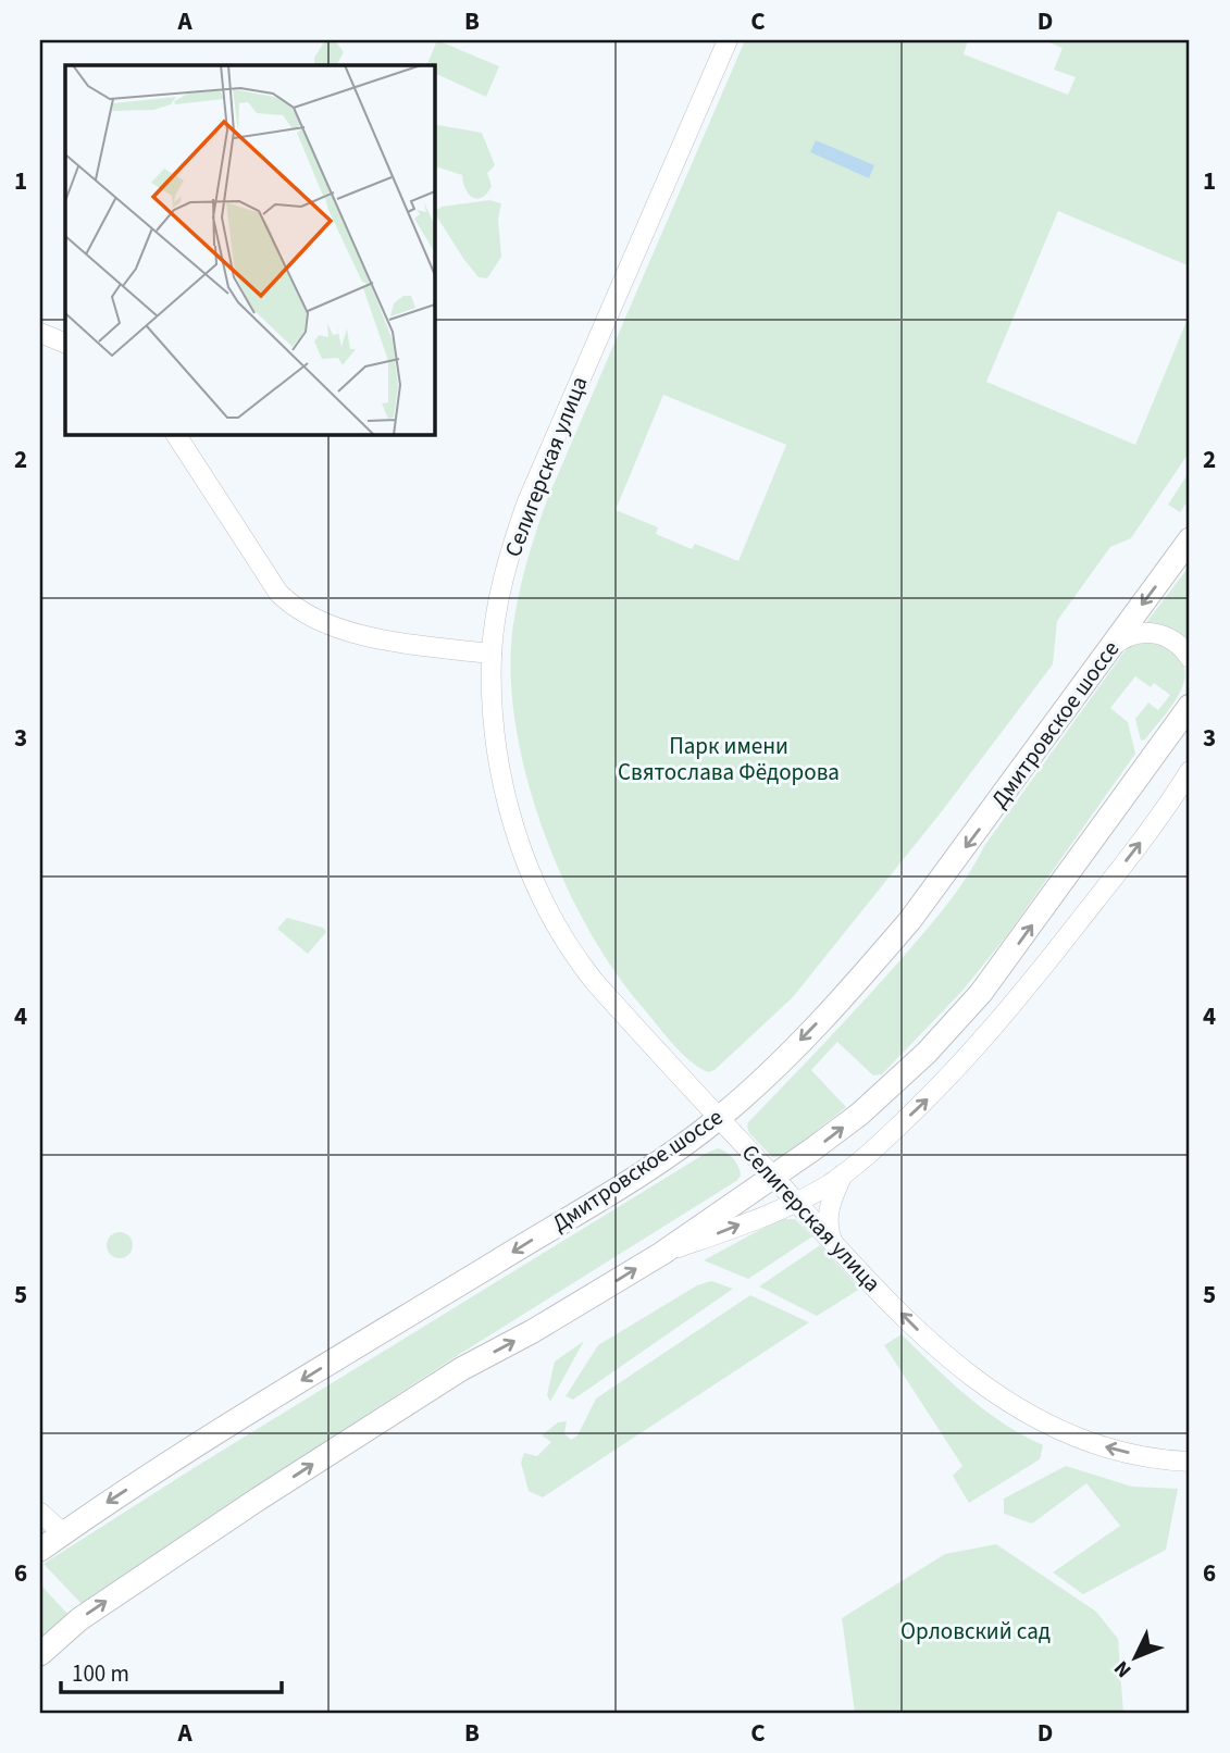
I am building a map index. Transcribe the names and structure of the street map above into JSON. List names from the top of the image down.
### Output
{
  "streets": {
    "main road": ["Дмитровское шоссе"],
    "street": ["Селигерская улица"]
  },
  "crossings": [
    ["Селигерская улица", "Дмитровское шоссе"]
  ],
  "parks": ["Парк имени Святослава Фёдорова", "Орловский сад"],
  "scale_bar": "100 m",
  "north": "bottom left",
  "grid": {
    "columns": [
      "A",
      "B",
      "C",
      "D"
    ],
    "rows": [
      "1",
      "2",
      "3",
      "4",
      "5",
      "6"
    ]
  }
}
